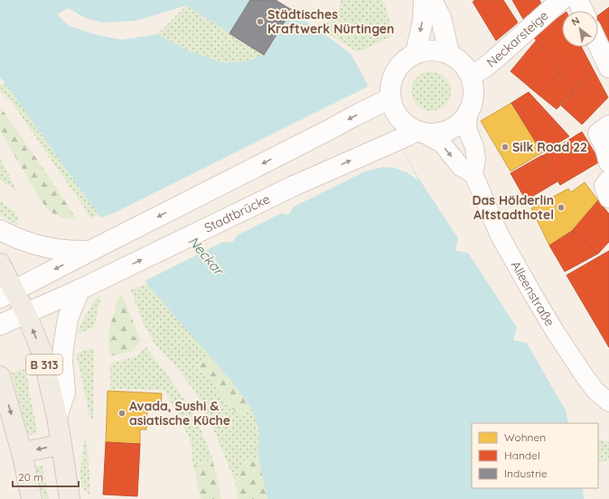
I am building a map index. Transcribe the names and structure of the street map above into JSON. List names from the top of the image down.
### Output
{
  "streets": {
    "main road": ["B 313"],
    "street": ["Neckarsteige", "Stadtbrücke", "Alleenstraße"]
  },
  "crossings": [
    ["Neckarsteige", "Stadtbrücke"],
    ["Neckarsteige", "Alleenstraße"],
    ["Stadtbrücke", "Alleenstraße"],
    ["Stadtbrücke", "B 313"]
  ],
  "water": ["Neckar"],
  "places": [
    "Städtisches Kraftwerk Nürtingen",
    "Silk Road 22",
    "Das Hölderlin Altstadthotel",
    "Avada, Sushi & asiatische Küche"
  ],
  "legend": ["Wohnen", "Handel", "Industrie"],
  "scale_bar": "20 m",
  "north": "top left"
}
